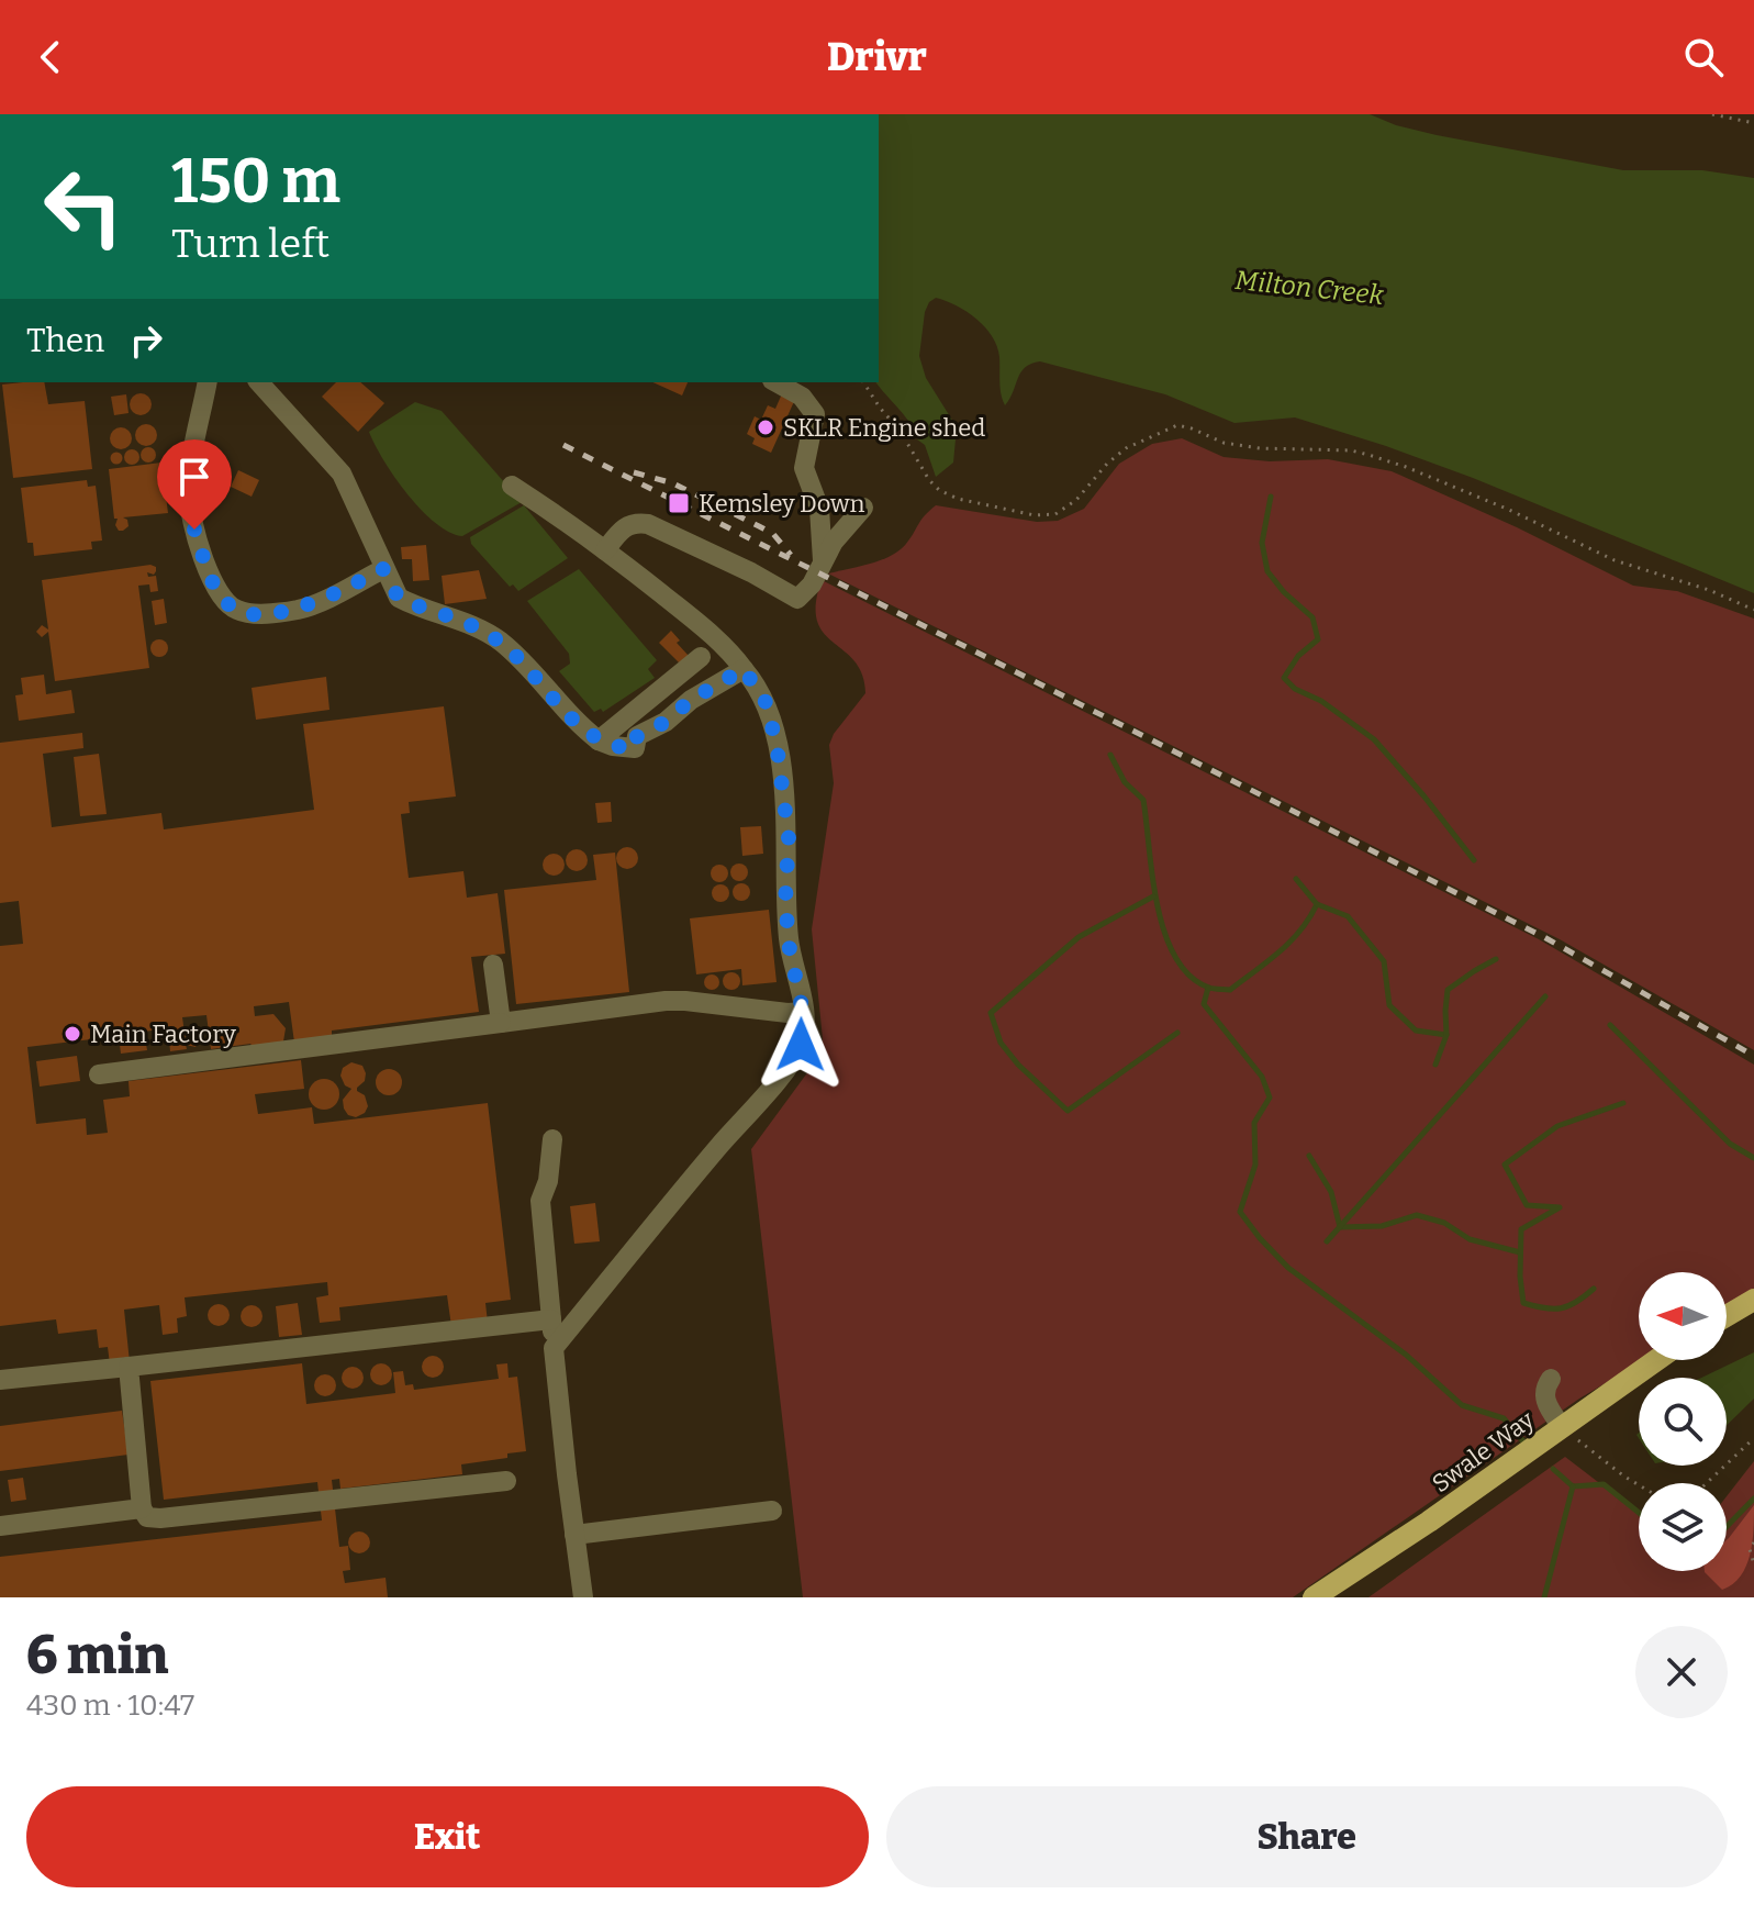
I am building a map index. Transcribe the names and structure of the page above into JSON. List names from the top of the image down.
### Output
{
  "streets": {
    "main road": ["Swale Way"]
  },
  "water": ["Milton Creek"],
  "places": {
    "other": ["SKLR Engine shed", "Main Factory"],
    "transit": ["Kemsley Down"]
  },
  "north": "left",
  "page": {
    "header": "Drivr",
    "turn": ["150 m", "Turn left"],
    "then": "Then",
    "heading": ["6 min", "430 m · 10:47"],
    "buttons": ["Exit", "Share"]
  }
}
